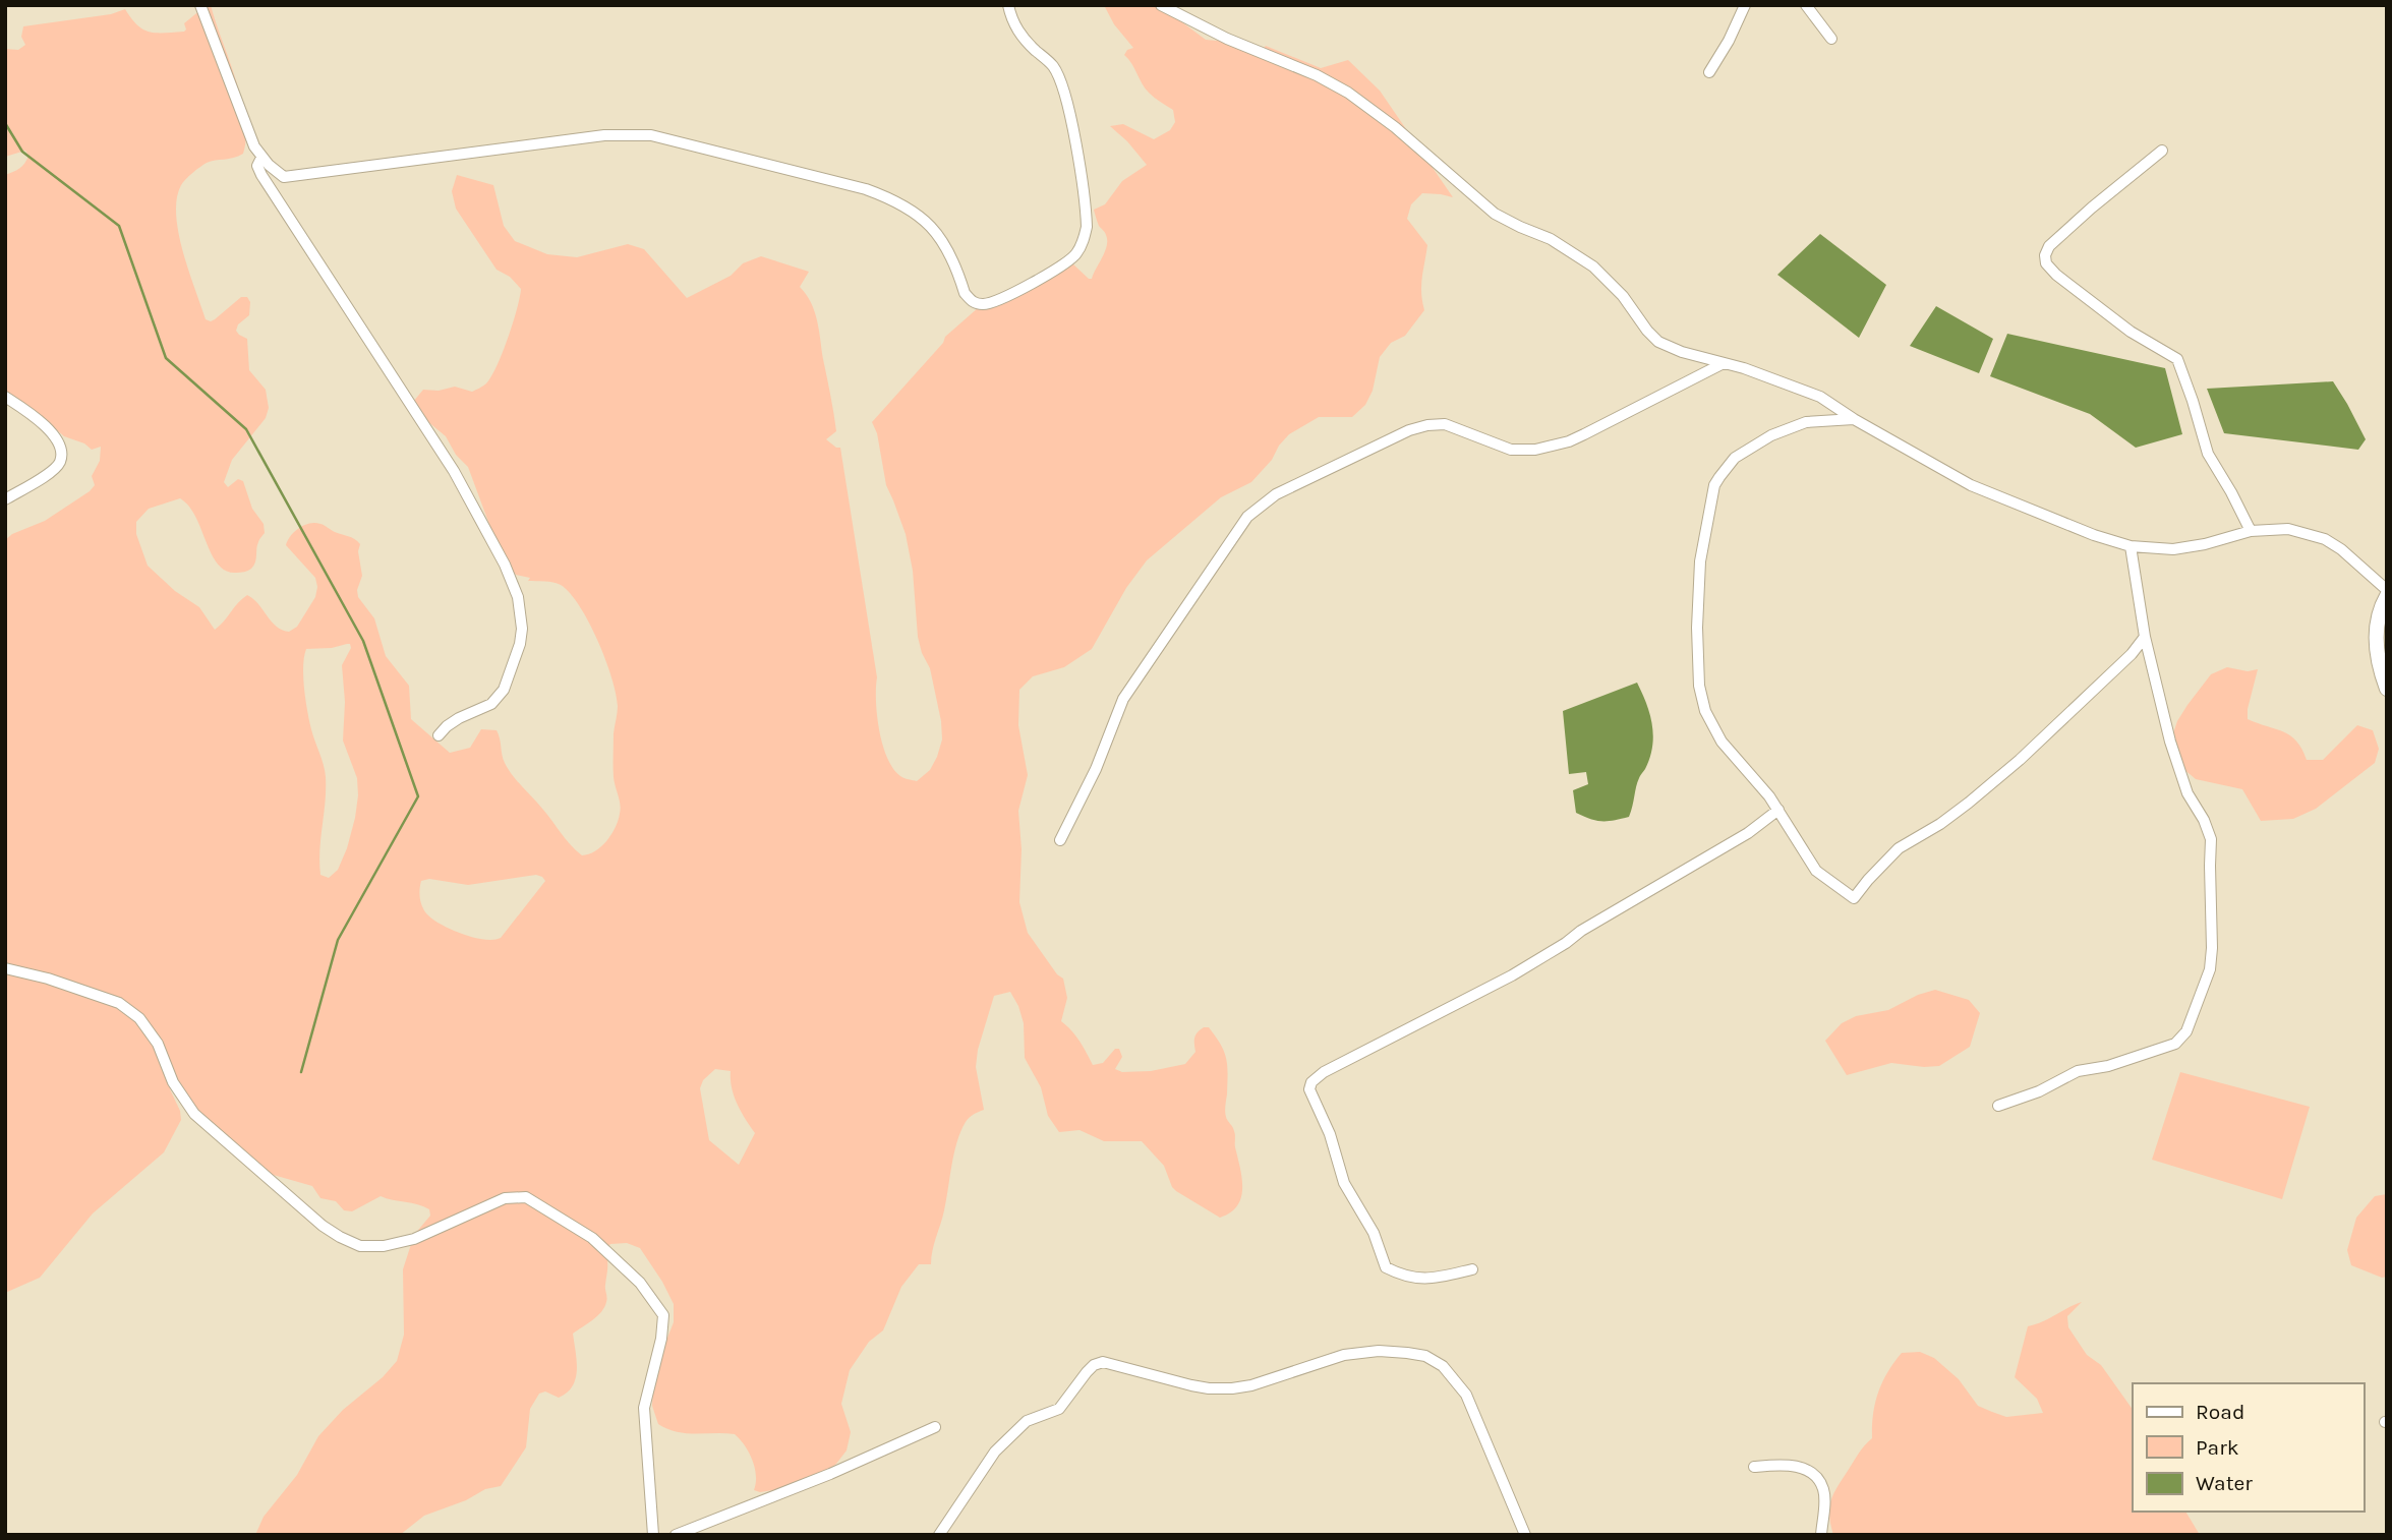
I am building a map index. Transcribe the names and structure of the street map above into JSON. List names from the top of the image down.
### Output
{
  "legend": ["Road", "Park", "Water"]
}
